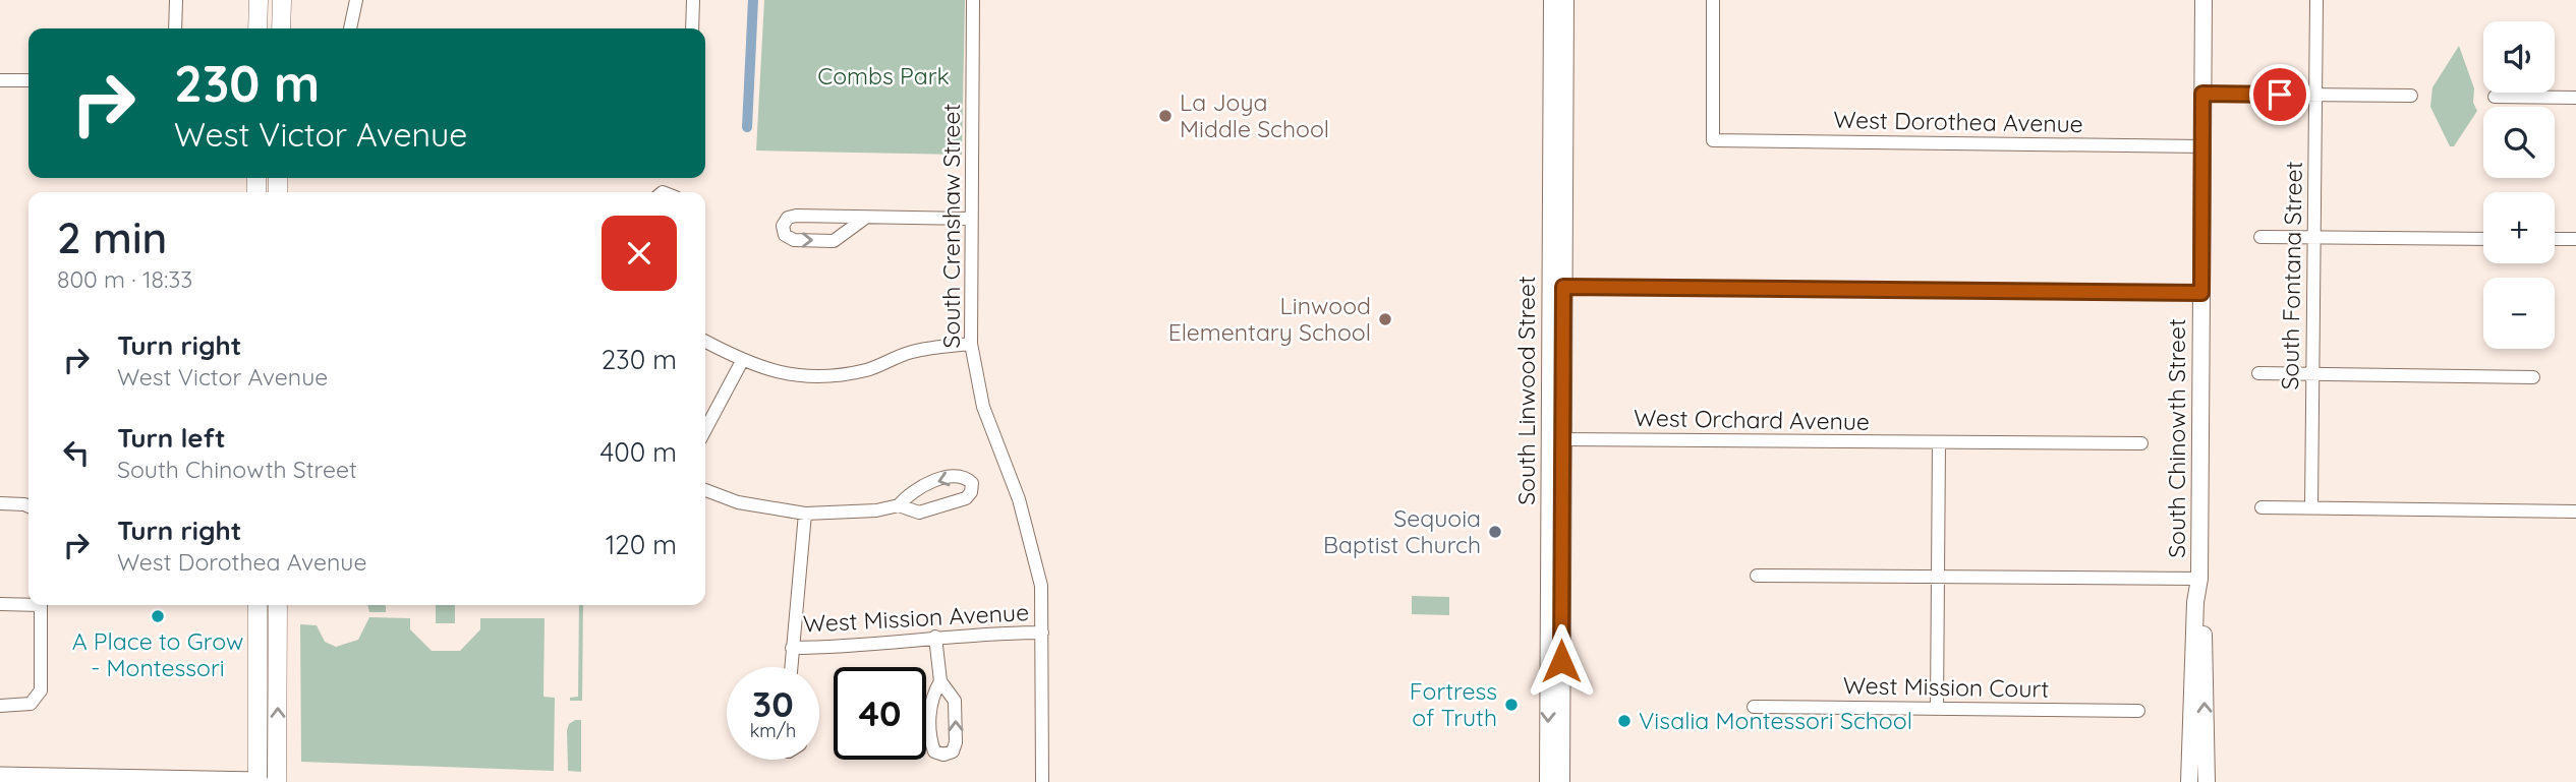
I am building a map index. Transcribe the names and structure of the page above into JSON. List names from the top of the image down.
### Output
{
  "streets": {
    "street": [
      "West Dorothea Avenue",
      "South Crenshaw Street",
      "South Fontana Street",
      "South Linwood Street",
      "West Orchard Avenue",
      "South Chinowth Street",
      "West Mission Avenue",
      "West Mission Court"
    ]
  },
  "crossings": [
    ["West Dorothea Avenue", "South Chinowth Street"],
    ["South Crenshaw Street", "West Mission Avenue"],
    ["South Linwood Street", "West Orchard Avenue"]
  ],
  "parks": ["Combs Park"],
  "places": [
    "La Joya Middle School",
    "Linwood Elementary School",
    "Sequoia Baptist Church",
    "A Place to Grow - Montessori",
    "Fortress of Truth",
    "Visalia Montessori School"
  ],
  "page": {
    "map_buttons": ["+", "−"],
    "turn": ["230 m", "West Victor Avenue"],
    "heading": ["2 min", "800 m · 18:33"],
    "list": [
      {
        "name": "Turn right",
        "note": "West Victor Avenue",
        "value": "230 m"
      },
      {
        "name": "Turn left",
        "note": "South Chinowth Street",
        "value": "400 m"
      },
      {
        "name": "Turn right",
        "note": "West Dorothea Avenue",
        "value": "120 m"
      }
    ],
    "speed": "30 km/h",
    "limit": "40"
  }
}
